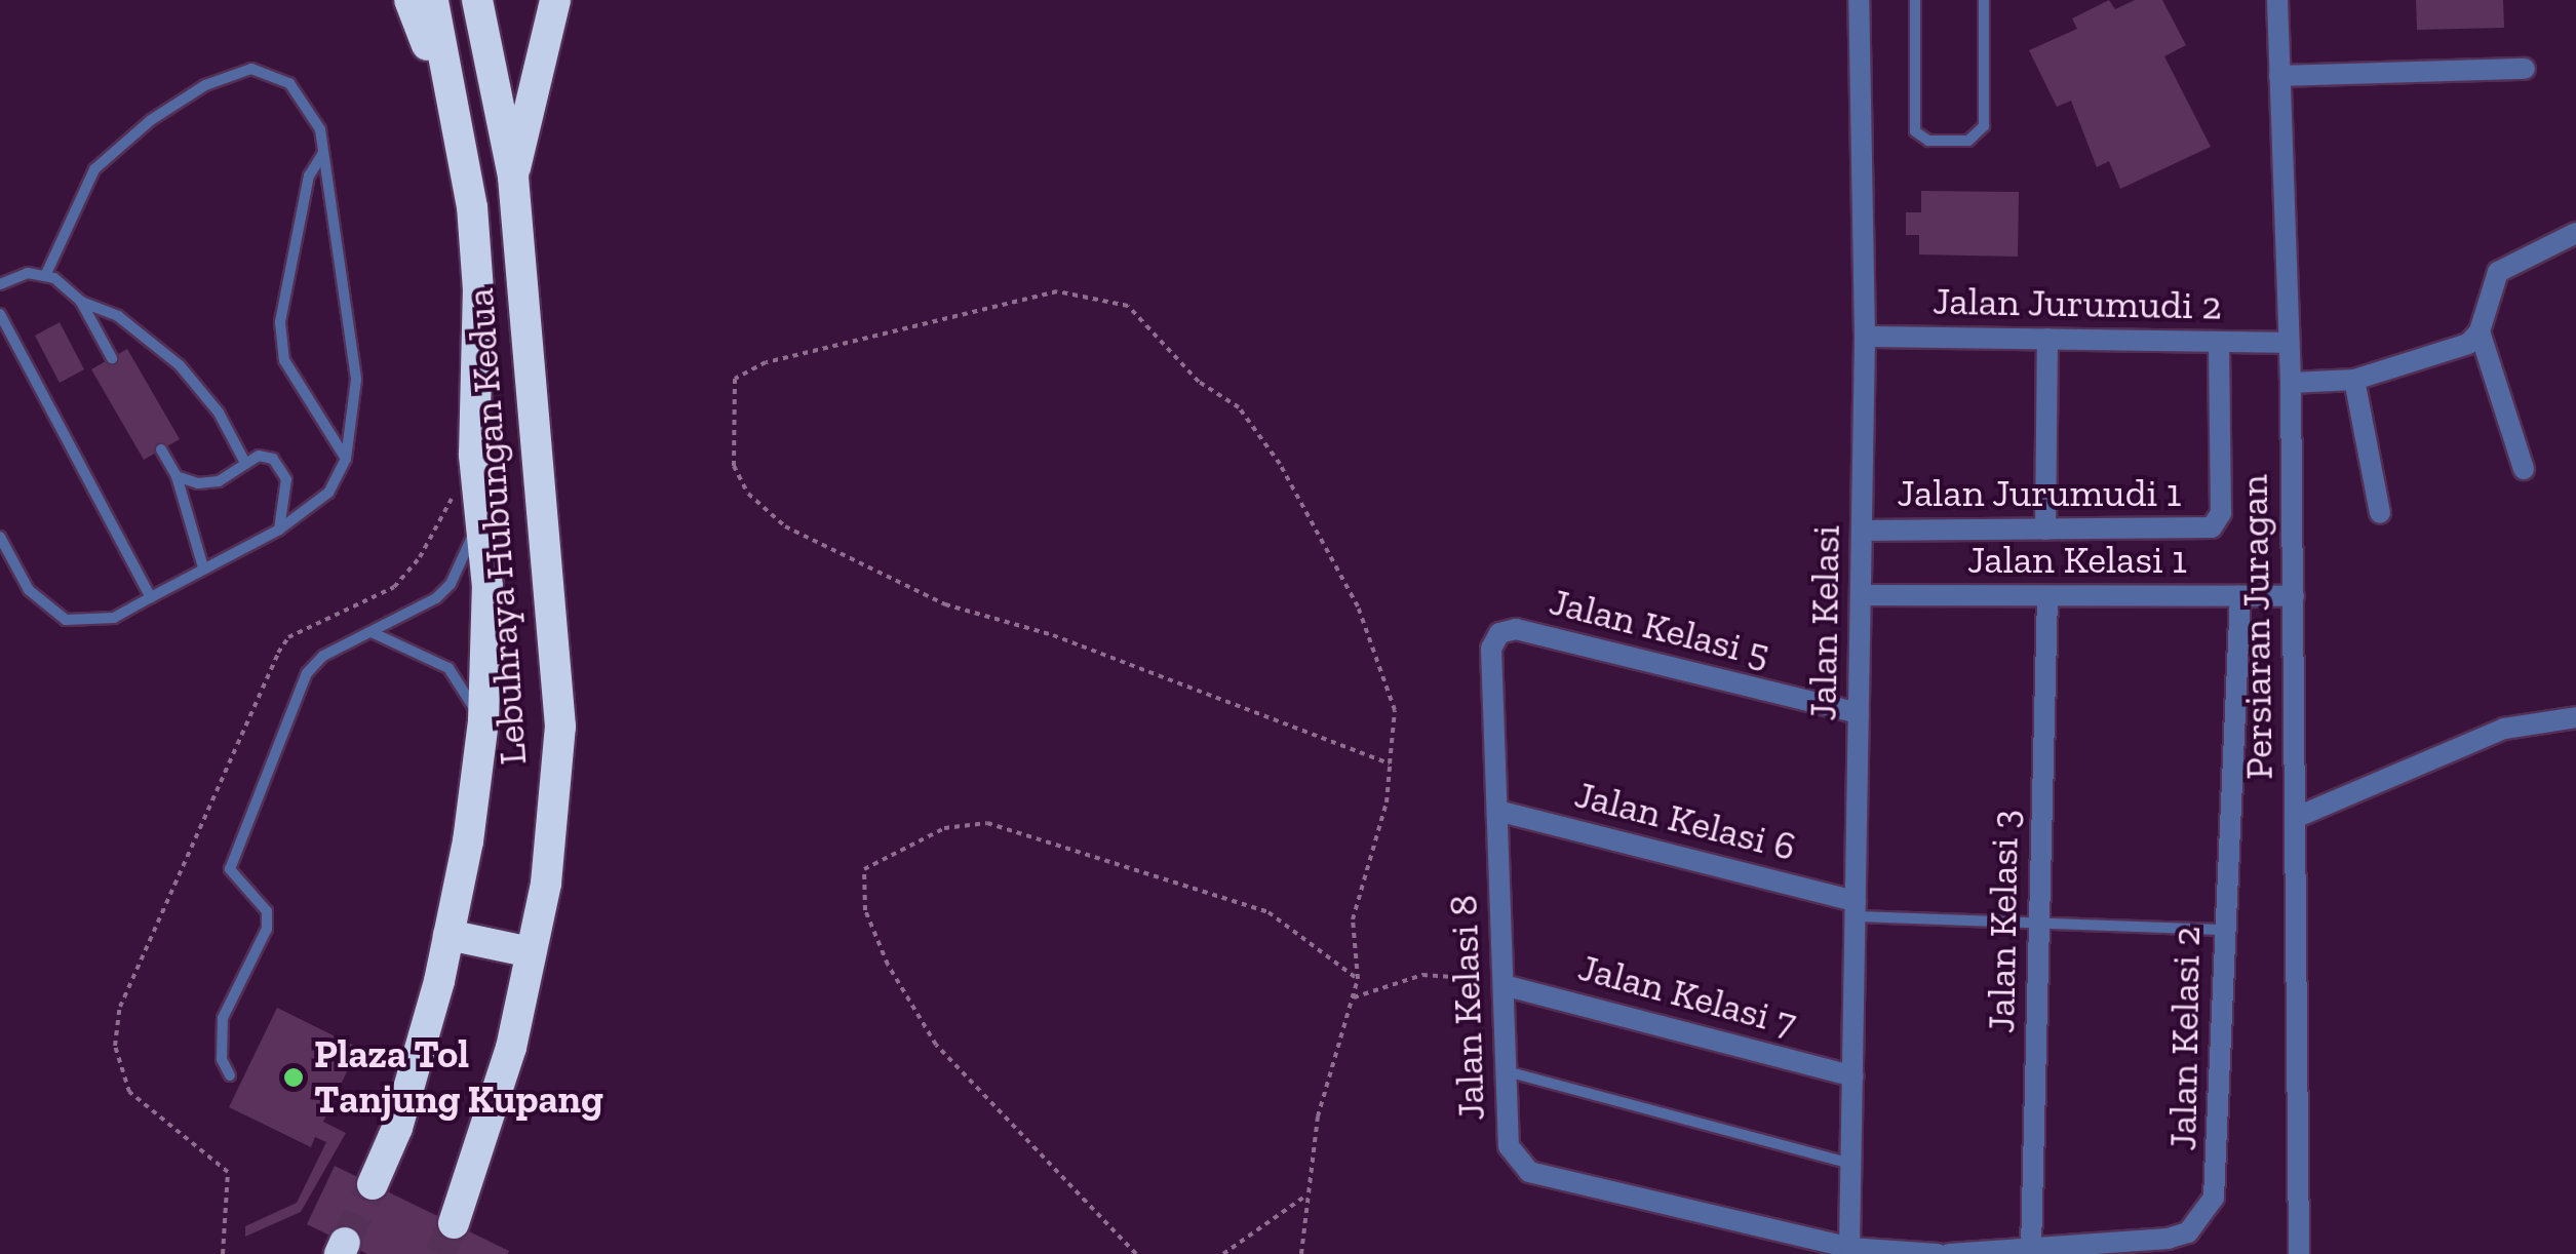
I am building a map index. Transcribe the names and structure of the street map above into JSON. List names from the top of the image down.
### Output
{
  "streets": {
    "highway": ["Lebuhraya Hubungan Kedua"],
    "street": [
      "Jalan Jurumudi 2",
      "Jalan Jurumudi 1",
      "Jalan Kelasi 1",
      "Jalan Kelasi",
      "Persiaran Juragan",
      "Jalan Kelasi 5",
      "Jalan Kelasi 6",
      "Jalan Kelasi 3",
      "Jalan Kelasi 7",
      "Jalan Kelasi 8",
      "Jalan Kelasi 2"
    ]
  },
  "crossings": [
    ["Jalan Jurumudi 2", "Jalan Jurumudi 1"],
    ["Jalan Jurumudi 2", "Jalan Kelasi"],
    ["Jalan Jurumudi 2", "Persiaran Juragan"],
    ["Jalan Jurumudi 1", "Jalan Kelasi"],
    ["Jalan Kelasi 1", "Jalan Kelasi"],
    ["Jalan Kelasi 1", "Persiaran Juragan"],
    ["Jalan Kelasi 1", "Jalan Kelasi 3"],
    ["Jalan Kelasi 1", "Jalan Kelasi 2"],
    ["Jalan Kelasi", "Jalan Kelasi 5"],
    ["Jalan Kelasi", "Jalan Kelasi 6"],
    ["Jalan Kelasi", "Jalan Kelasi 7"],
    ["Jalan Kelasi", "Jalan Kelasi 8"],
    ["Jalan Kelasi 5", "Jalan Kelasi 6"],
    ["Jalan Kelasi 5", "Jalan Kelasi 8"],
    ["Jalan Kelasi 6", "Jalan Kelasi 8"],
    ["Jalan Kelasi 3", "Jalan Kelasi 2"],
    ["Jalan Kelasi 7", "Jalan Kelasi 8"]
  ],
  "places": ["Plaza Tol Tanjung Kupang"]
}
